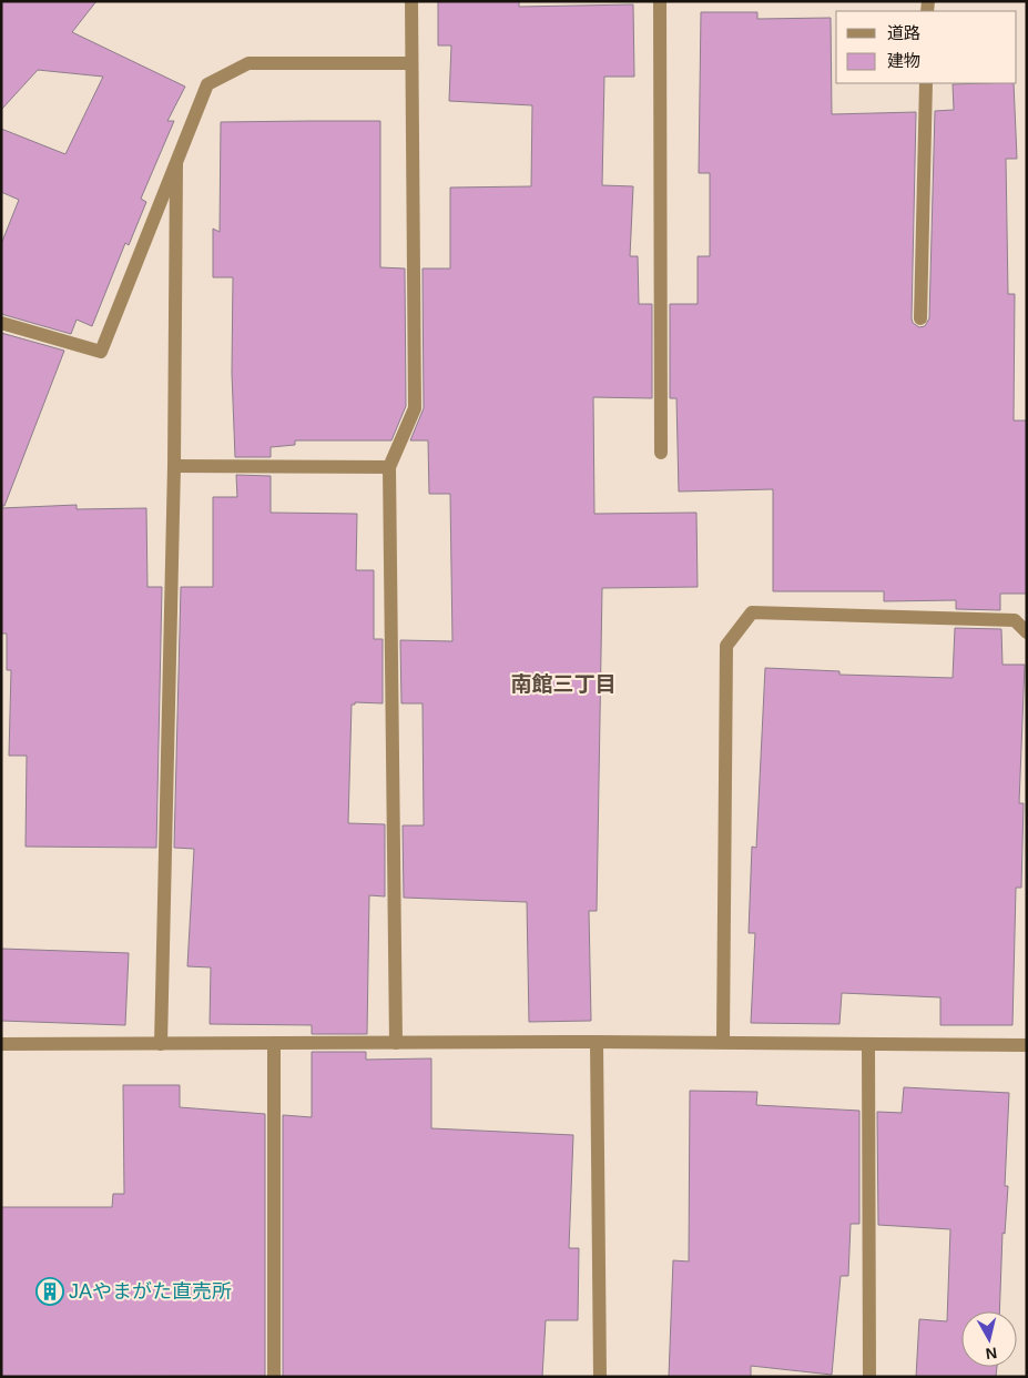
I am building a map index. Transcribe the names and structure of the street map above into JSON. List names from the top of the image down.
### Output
{
  "districts": ["南館三丁目"],
  "places": {
    "building": ["JAやまがた直売所"]
  },
  "legend": ["道路", "建物"],
  "north": "bottom"
}
